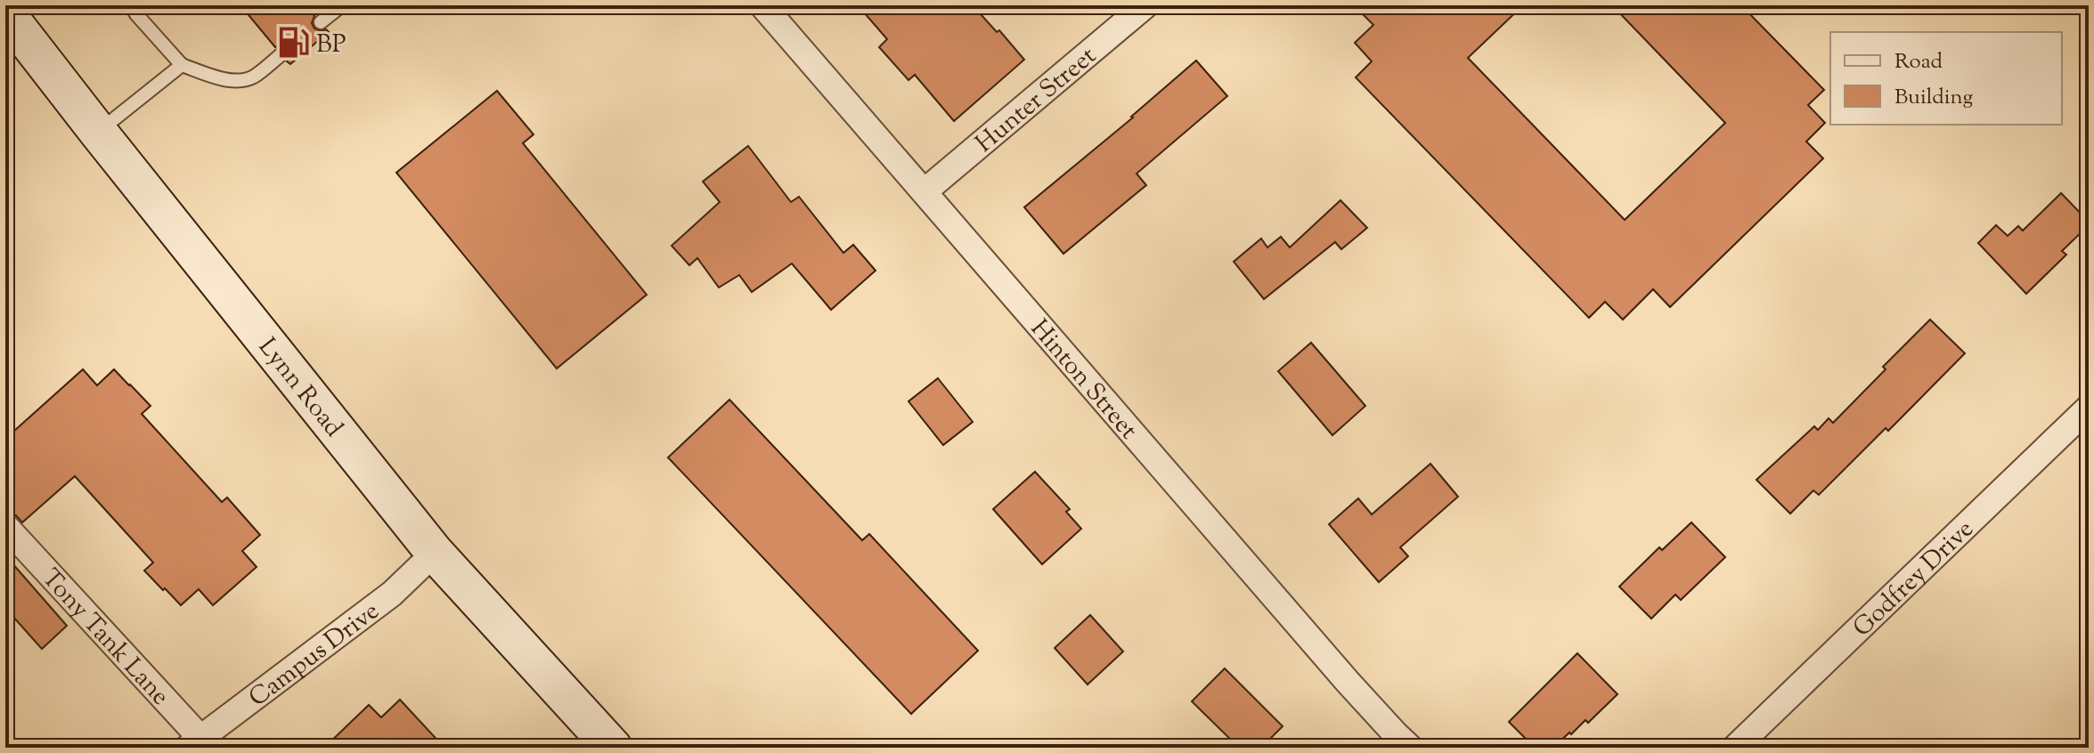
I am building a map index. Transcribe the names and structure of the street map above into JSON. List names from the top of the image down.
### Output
{
  "streets": {
    "main road": ["Lynn Road"],
    "street": [
      "Hunter Street",
      "Hinton Street",
      "Godfrey Drive",
      "Tony Tank Lane",
      "Campus Drive"
    ]
  },
  "crossings": [
    ["Hunter Street", "Hinton Street"],
    ["Lynn Road", "Campus Drive"],
    ["Tony Tank Lane", "Campus Drive"]
  ],
  "places": {
    "fuel station": ["BP"]
  },
  "legend": ["Road", "Building"]
}
